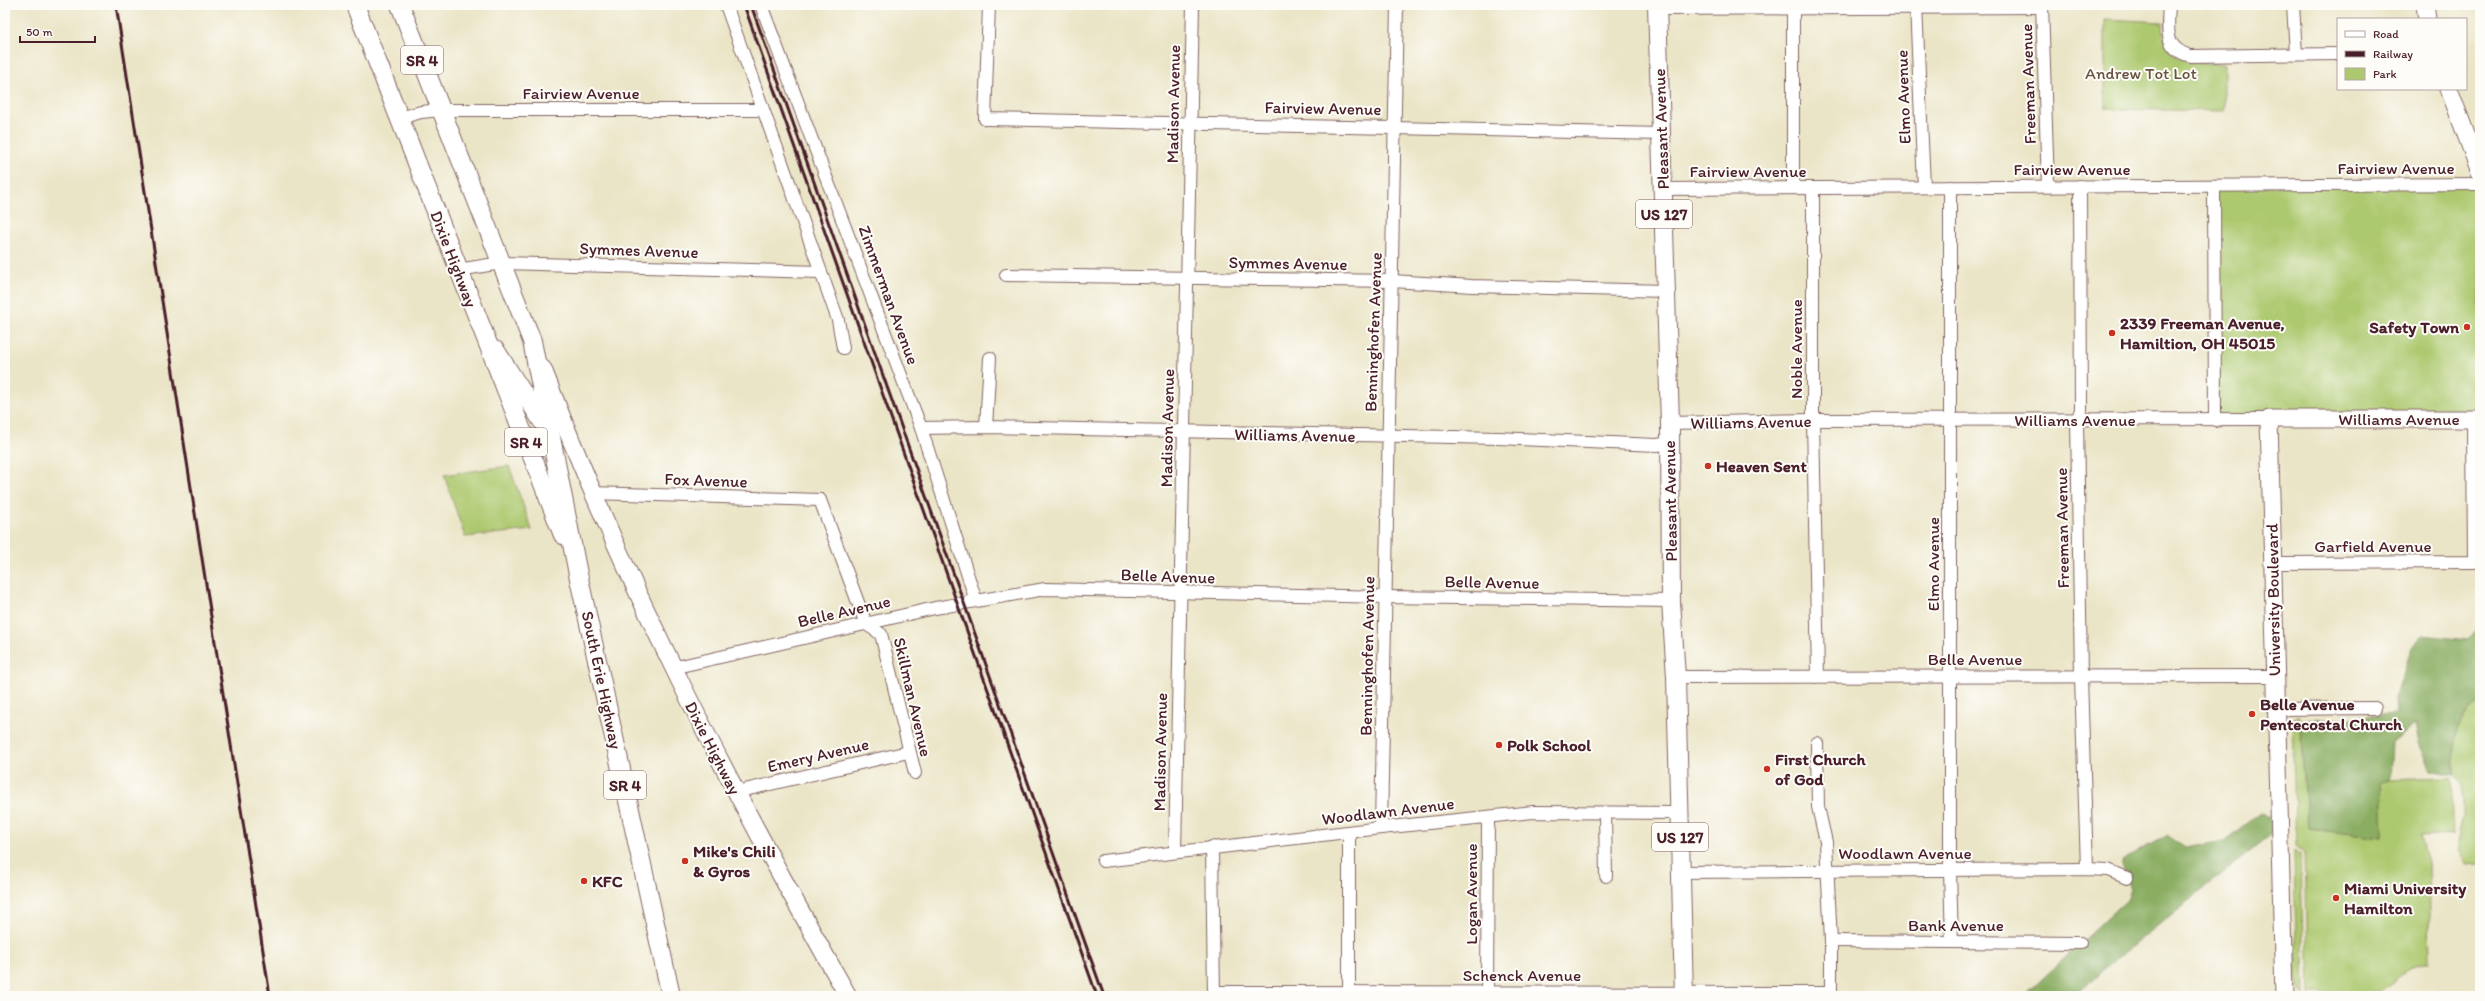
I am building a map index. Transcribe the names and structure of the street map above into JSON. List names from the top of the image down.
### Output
{
  "streets": {
    "main road": [
      "SR 4",
      "Pleasant Avenue",
      "US 127",
      "Dixie Highway",
      "South Erie Highway"
    ],
    "street": [
      "Freeman Avenue",
      "Fairview Avenue",
      "Elmo Avenue",
      "Madison Avenue",
      "Symmes Avenue",
      "Zimmerman Avenue",
      "Benninghofen Avenue",
      "Noble Avenue",
      "Williams Avenue",
      "Fox Avenue",
      "Garfield Avenue",
      "Belle Avenue",
      "University Boulevard",
      "Skillman Avenue",
      "Emery Avenue",
      "Woodlawn Avenue",
      "Logan Avenue",
      "Bank Avenue",
      "Schenck Avenue"
    ]
  },
  "crossings": [
    ["Freeman Avenue", "Fairview Avenue"],
    ["Freeman Avenue", "Williams Avenue"],
    ["Freeman Avenue", "Belle Avenue"],
    ["Freeman Avenue", "Woodlawn Avenue"],
    ["Fairview Avenue", "Elmo Avenue"],
    ["Fairview Avenue", "Madison Avenue"],
    ["Fairview Avenue", "Pleasant Avenue"],
    ["Fairview Avenue", "Dixie Highway"],
    ["Fairview Avenue", "Benninghofen Avenue"],
    ["Fairview Avenue", "Noble Avenue"],
    ["Elmo Avenue", "Williams Avenue"],
    ["Elmo Avenue", "Belle Avenue"],
    ["Elmo Avenue", "Woodlawn Avenue"],
    ["Elmo Avenue", "Bank Avenue"],
    ["Madison Avenue", "Symmes Avenue"],
    ["Madison Avenue", "Williams Avenue"],
    ["Madison Avenue", "Belle Avenue"],
    ["Madison Avenue", "Woodlawn Avenue"],
    ["Pleasant Avenue", "Symmes Avenue"],
    ["Pleasant Avenue", "Williams Avenue"],
    ["Pleasant Avenue", "Belle Avenue"],
    ["Pleasant Avenue", "Woodlawn Avenue"],
    ["Pleasant Avenue", "Schenck Avenue"],
    ["Symmes Avenue", "Dixie Highway"],
    ["Symmes Avenue", "Benninghofen Avenue"],
    ["Dixie Highway", "Fox Avenue"],
    ["Dixie Highway", "Belle Avenue"],
    ["Dixie Highway", "South Erie Highway"],
    ["Dixie Highway", "Emery Avenue"],
    ["Zimmerman Avenue", "Williams Avenue"],
    ["Zimmerman Avenue", "Belle Avenue"],
    ["Benninghofen Avenue", "Williams Avenue"],
    ["Benninghofen Avenue", "Belle Avenue"],
    ["Benninghofen Avenue", "Woodlawn Avenue"],
    ["Noble Avenue", "Williams Avenue"],
    ["Noble Avenue", "Belle Avenue"],
    ["Williams Avenue", "Garfield Avenue"],
    ["Williams Avenue", "University Boulevard"],
    ["Fox Avenue", "Belle Avenue"],
    ["Fox Avenue", "Skillman Avenue"],
    ["Garfield Avenue", "University Boulevard"],
    ["Belle Avenue", "University Boulevard"],
    ["Belle Avenue", "Skillman Avenue"],
    ["Skillman Avenue", "Emery Avenue"],
    ["Woodlawn Avenue", "Logan Avenue"],
    ["Logan Avenue", "Schenck Avenue"]
  ],
  "parks": ["Andrew Tot Lot"],
  "places": [
    "Safety Town",
    "2339 Freeman Avenue, Hamiltion, OH 45015",
    "Heaven Sent",
    "Belle Avenue Pentecostal Church",
    "Polk School",
    "First Church of God",
    "Mike's Chili & Gyros",
    "KFC",
    "Miami University Hamilton"
  ],
  "legend": ["Road", "Railway", "Park"],
  "scale_bar": "50 m"
}
